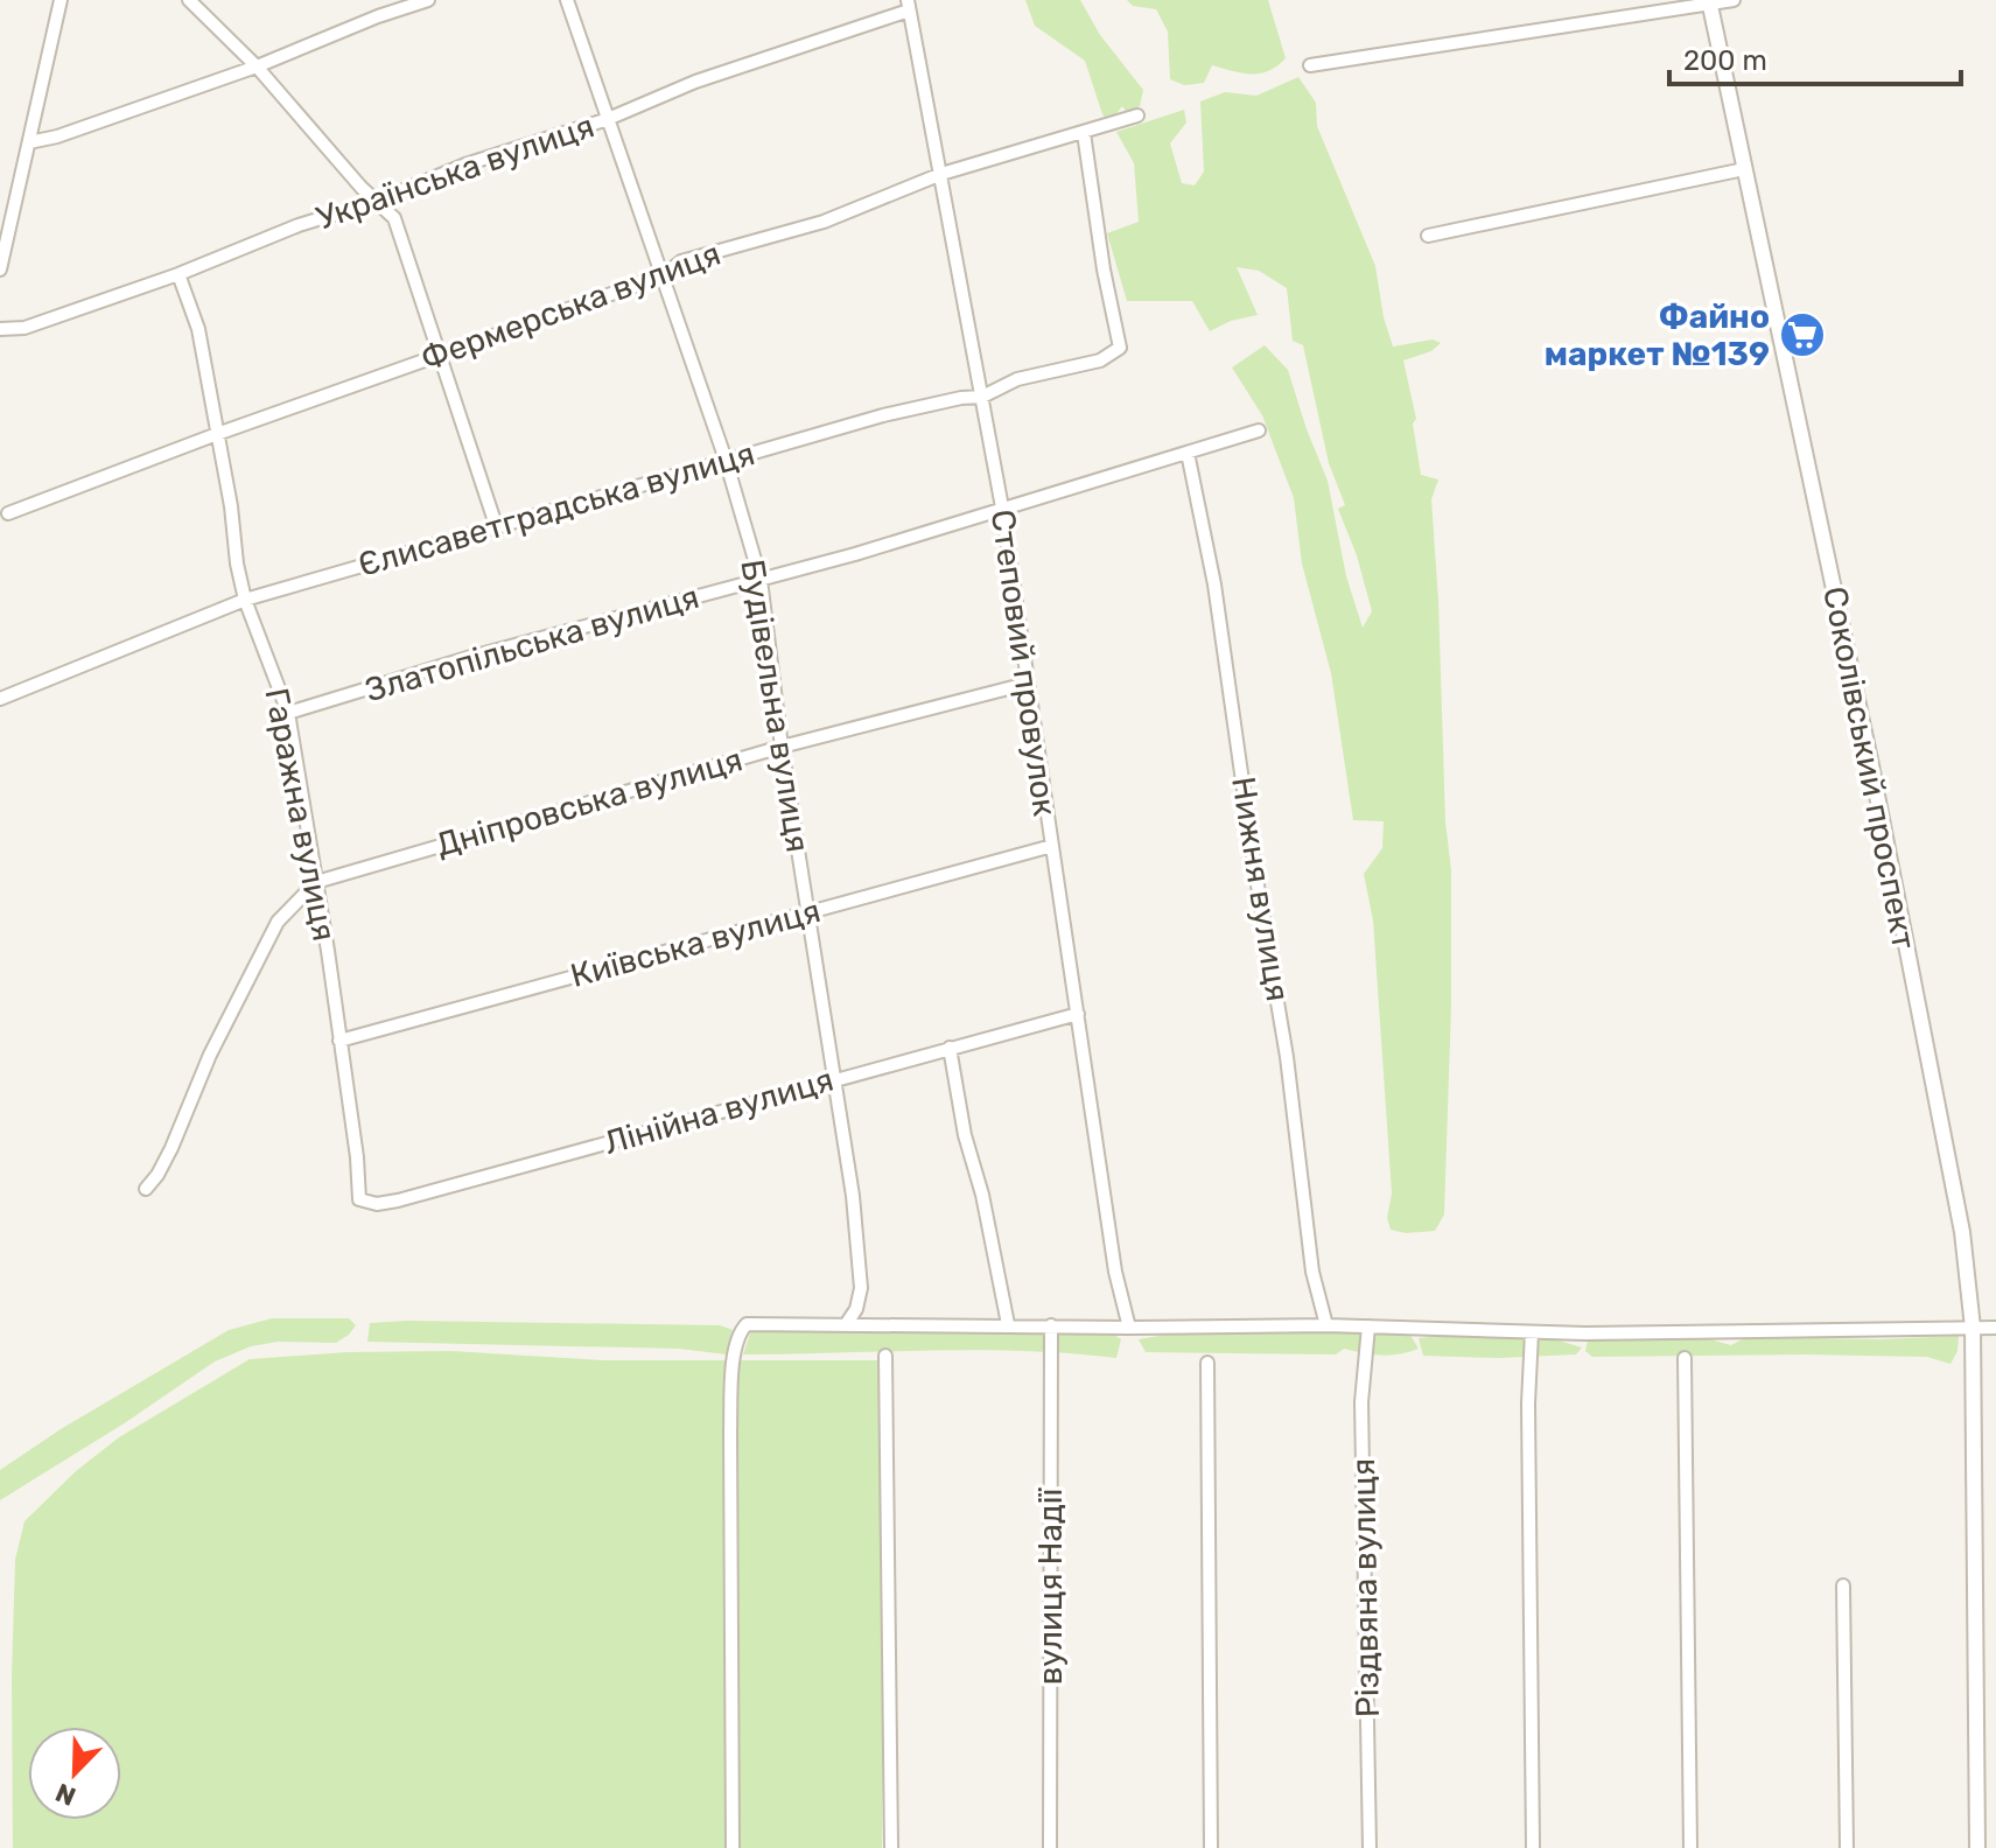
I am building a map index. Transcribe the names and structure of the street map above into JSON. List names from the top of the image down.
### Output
{
  "streets": {
    "street": [
      "Українська вулиця",
      "Фермерська вулиця",
      "Єлисаветградська вулиця",
      "Златопільська вулиця",
      "Степовий провулок",
      "Будівельна вулиця",
      "Соколівський проспект",
      "Дніпровська вулиця",
      "Гаражна вулиця",
      "Нижня вулиця",
      "Київська вулиця",
      "Лінійна вулиця",
      "вулиця Надії",
      "Різдвяна вулиця"
    ]
  },
  "crossings": [
    ["Українська вулиця", "Степовий провулок"],
    ["Українська вулиця", "Будівельна вулиця"],
    ["Українська вулиця", "Гаражна вулиця"],
    ["Фермерська вулиця", "Єлисаветградська вулиця"],
    ["Фермерська вулиця", "Степовий провулок"],
    ["Фермерська вулиця", "Будівельна вулиця"],
    ["Фермерська вулиця", "Гаражна вулиця"],
    ["Єлисаветградська вулиця", "Степовий провулок"],
    ["Єлисаветградська вулиця", "Будівельна вулиця"],
    ["Єлисаветградська вулиця", "Гаражна вулиця"],
    ["Златопільська вулиця", "Степовий провулок"],
    ["Златопільська вулиця", "Будівельна вулиця"],
    ["Златопільська вулиця", "Гаражна вулиця"],
    ["Златопільська вулиця", "Нижня вулиця"],
    ["Степовий провулок", "Дніпровська вулиця"],
    ["Степовий провулок", "Київська вулиця"],
    ["Степовий провулок", "Лінійна вулиця"],
    ["Будівельна вулиця", "Дніпровська вулиця"],
    ["Будівельна вулиця", "Київська вулиця"],
    ["Будівельна вулиця", "Лінійна вулиця"],
    ["Дніпровська вулиця", "Гаражна вулиця"],
    ["Гаражна вулиця", "Київська вулиця"],
    ["Гаражна вулиця", "Лінійна вулиця"]
  ],
  "places": {
    "supermarket": ["Файно маркет №139"]
  },
  "scale_bar": "200 m",
  "north": "bottom left"
}
